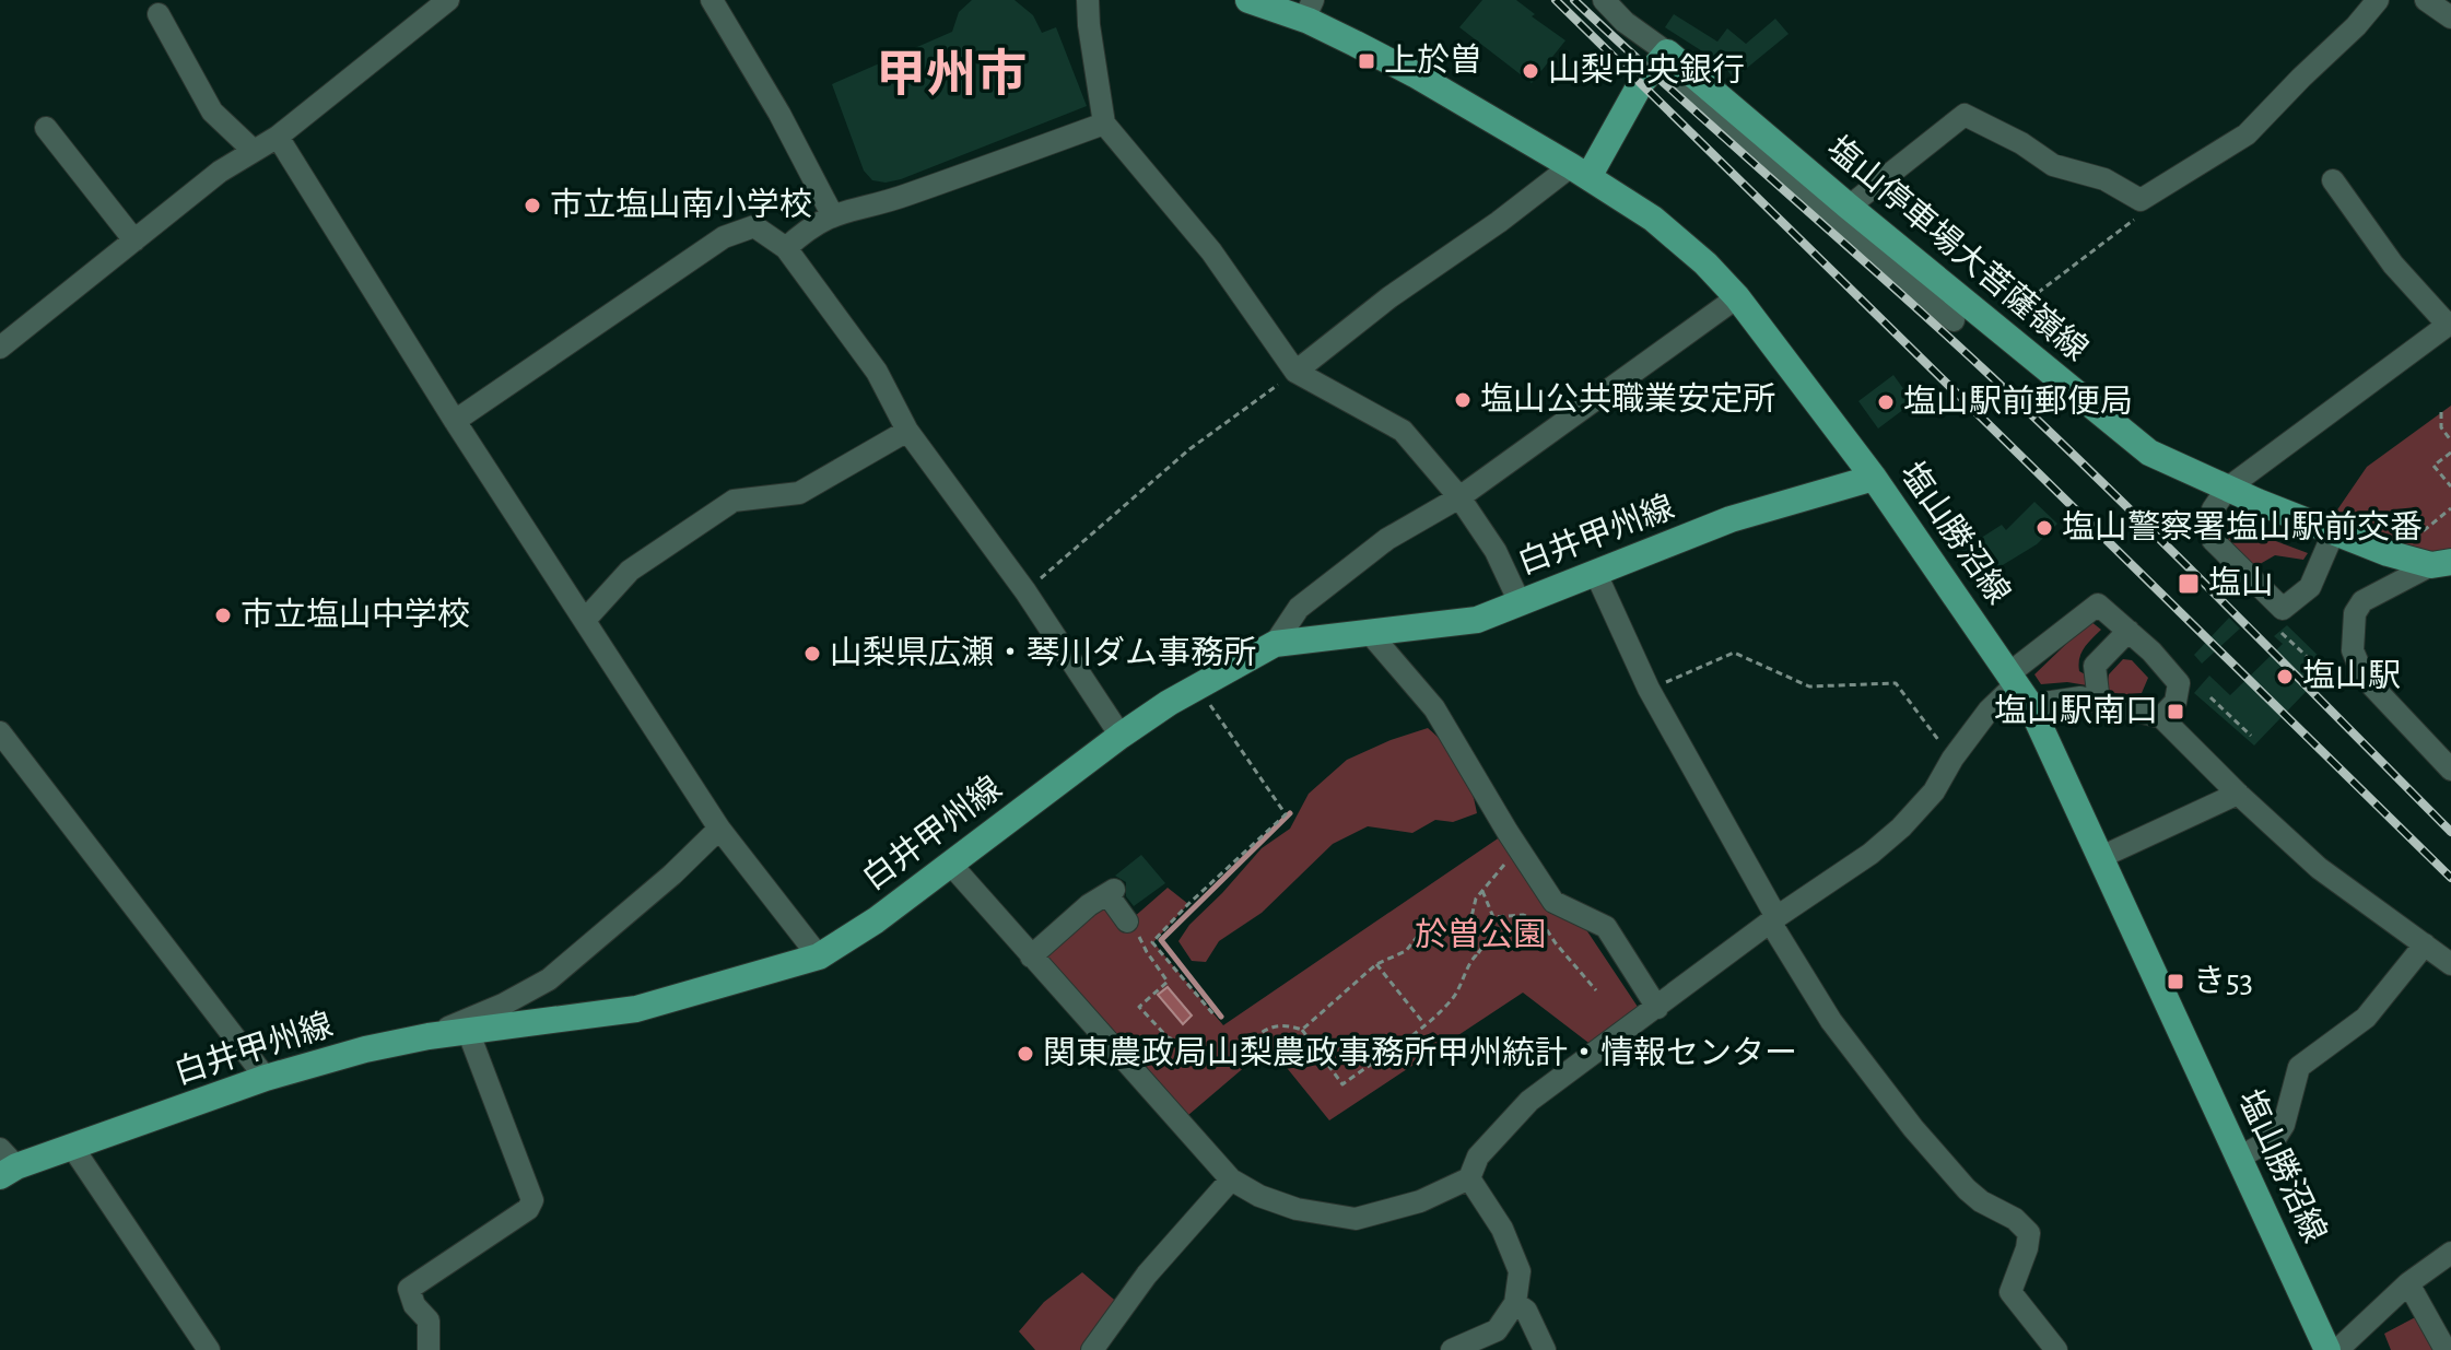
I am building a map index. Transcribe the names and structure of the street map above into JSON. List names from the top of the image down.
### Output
{
  "streets": {
    "main road": ["塩山停車場大菩薩嶺線", "塩山勝沼線", "白井甲州線"]
  },
  "crossings": [
    ["塩山勝沼線", "白井甲州線"]
  ],
  "districts": ["甲州市"],
  "parks": ["於曽公園"],
  "places": {
    "transit": [
      "上於曽",
      "塩山",
      "塩山駅南口",
      "き53"
    ],
    "other": [
      "山梨中央銀行",
      "市立塩山南小学校",
      "塩山公共職業安定所",
      "塩山駅前郵便局",
      "塩山警察署塩山駅前交番",
      "市立塩山中学校",
      "山梨県広瀬・琴川ダム事務所",
      "塩山駅",
      "関東農政局山梨農政事務所甲州統計・情報センター"
    ]
  }
}
